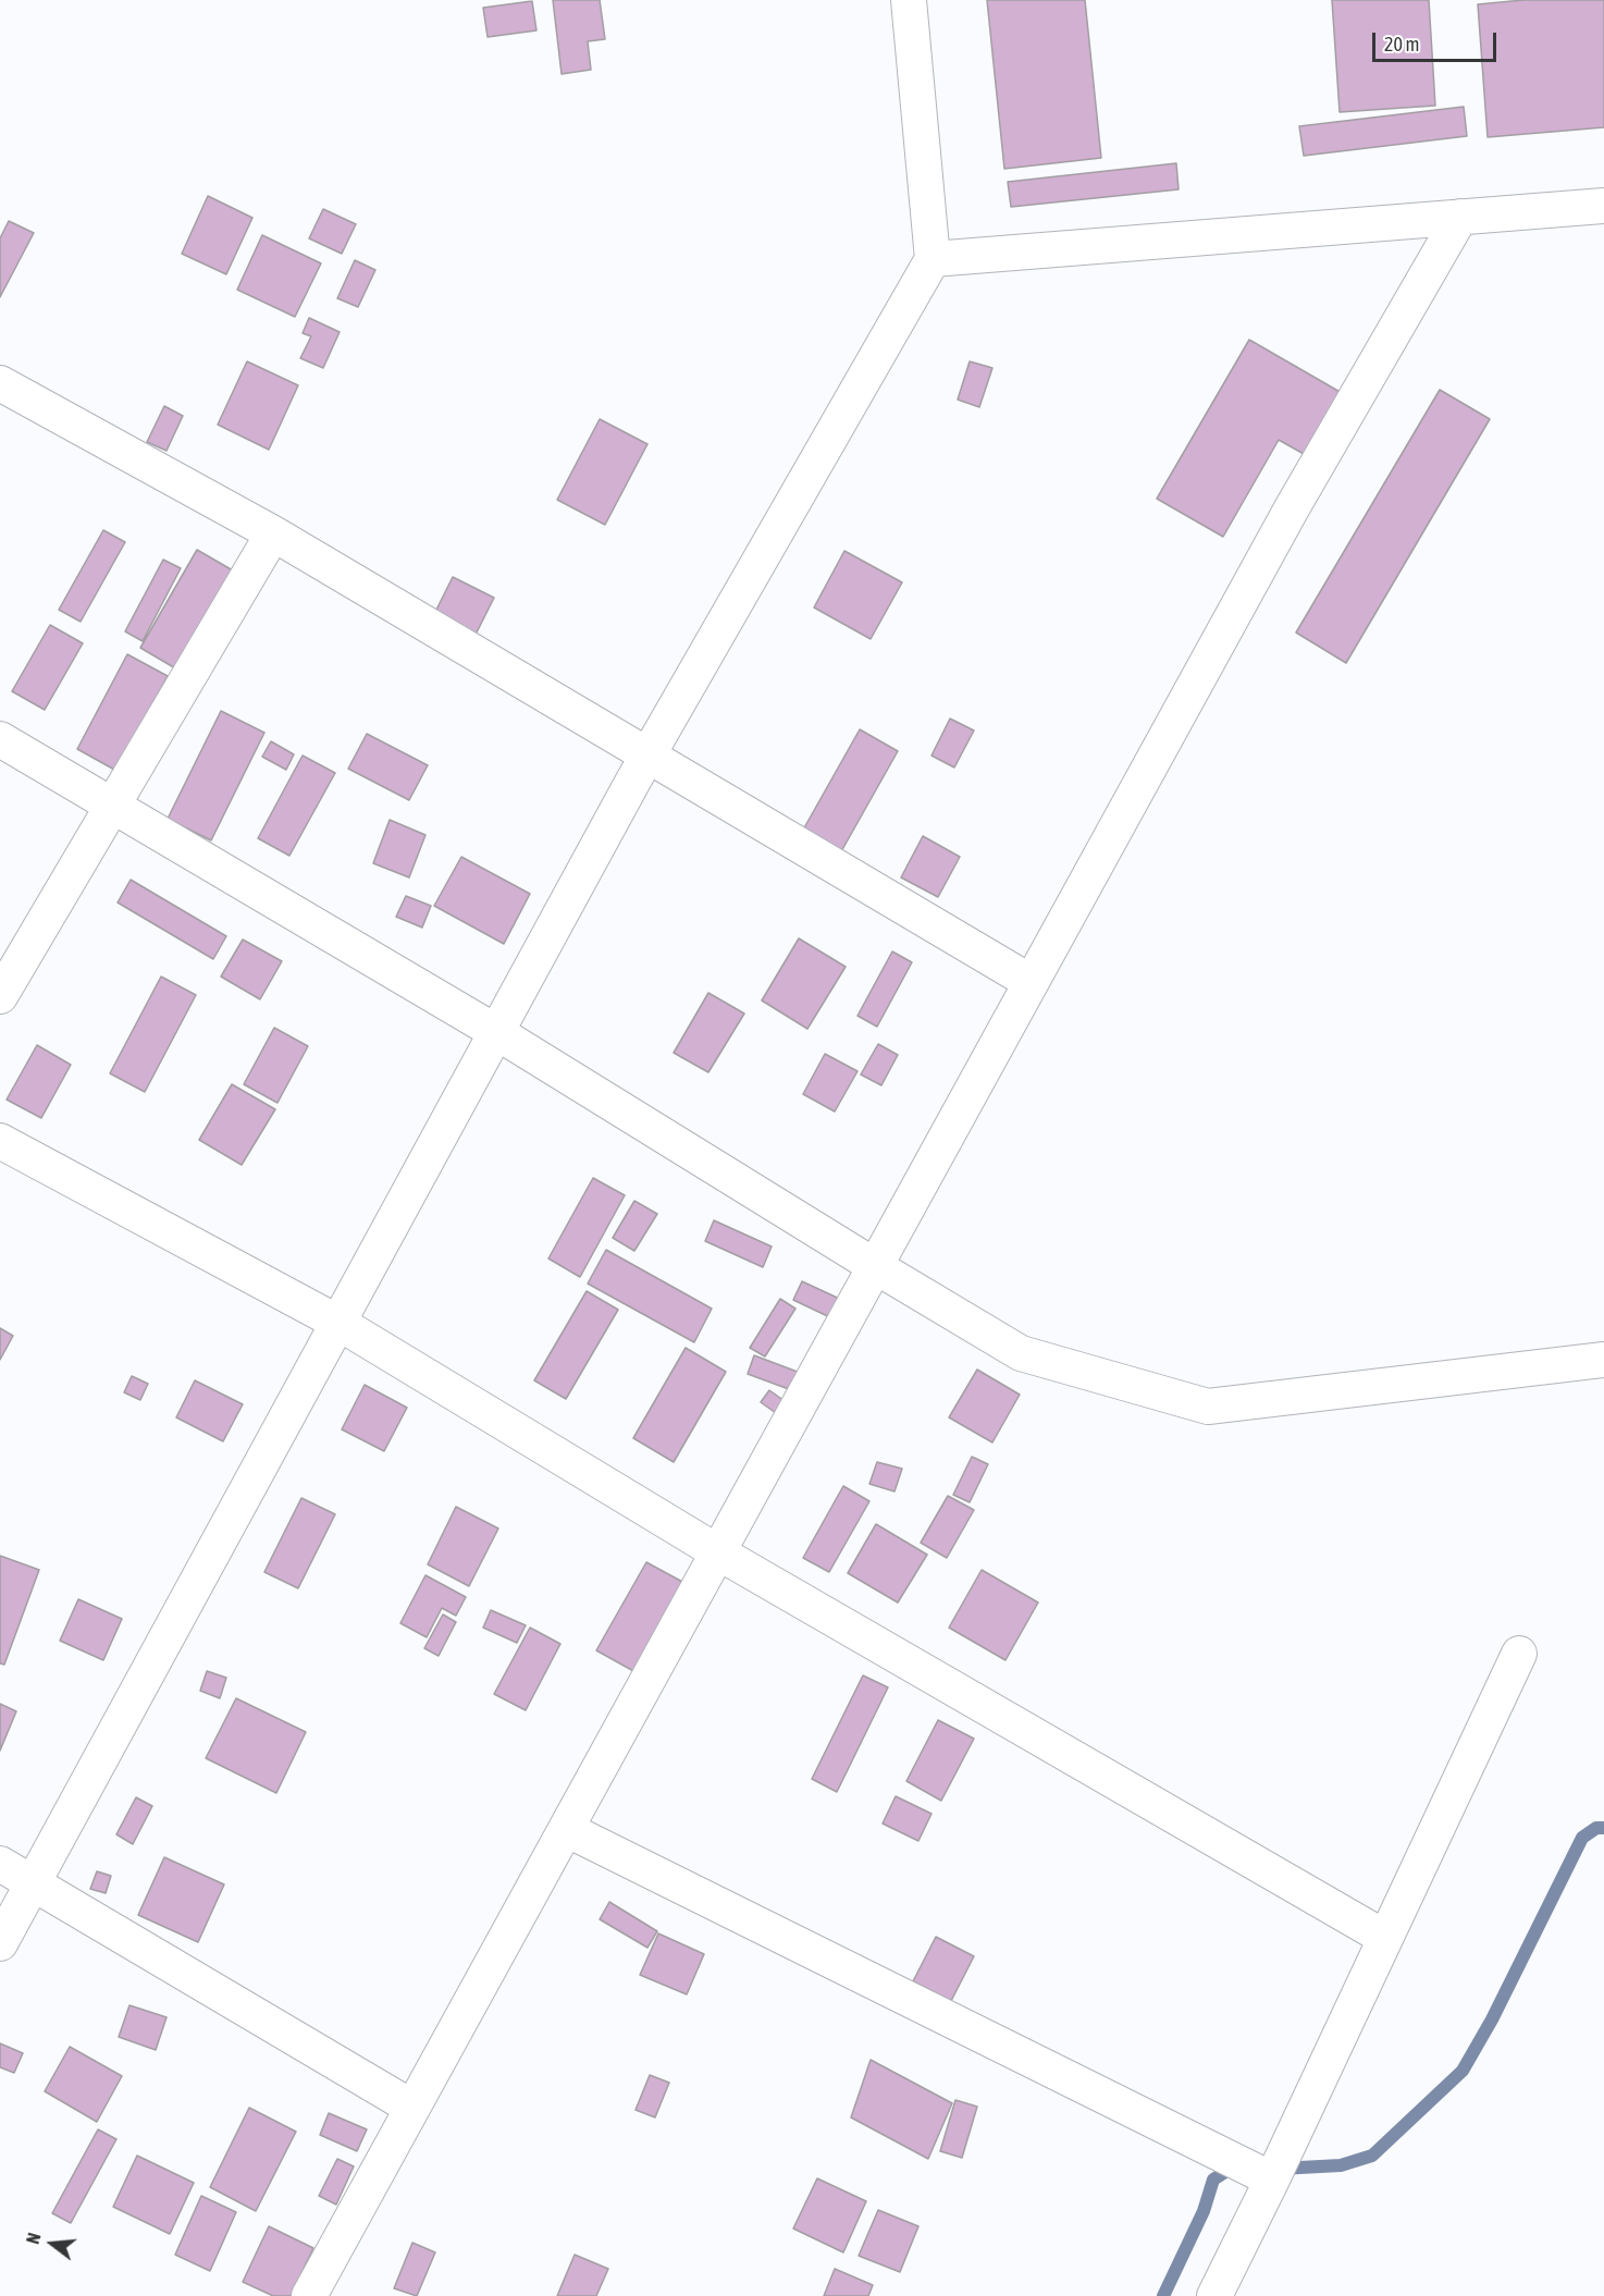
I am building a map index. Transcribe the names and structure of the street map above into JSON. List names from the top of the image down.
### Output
{
  "scale_bar": "20 m",
  "north": "left"
}
